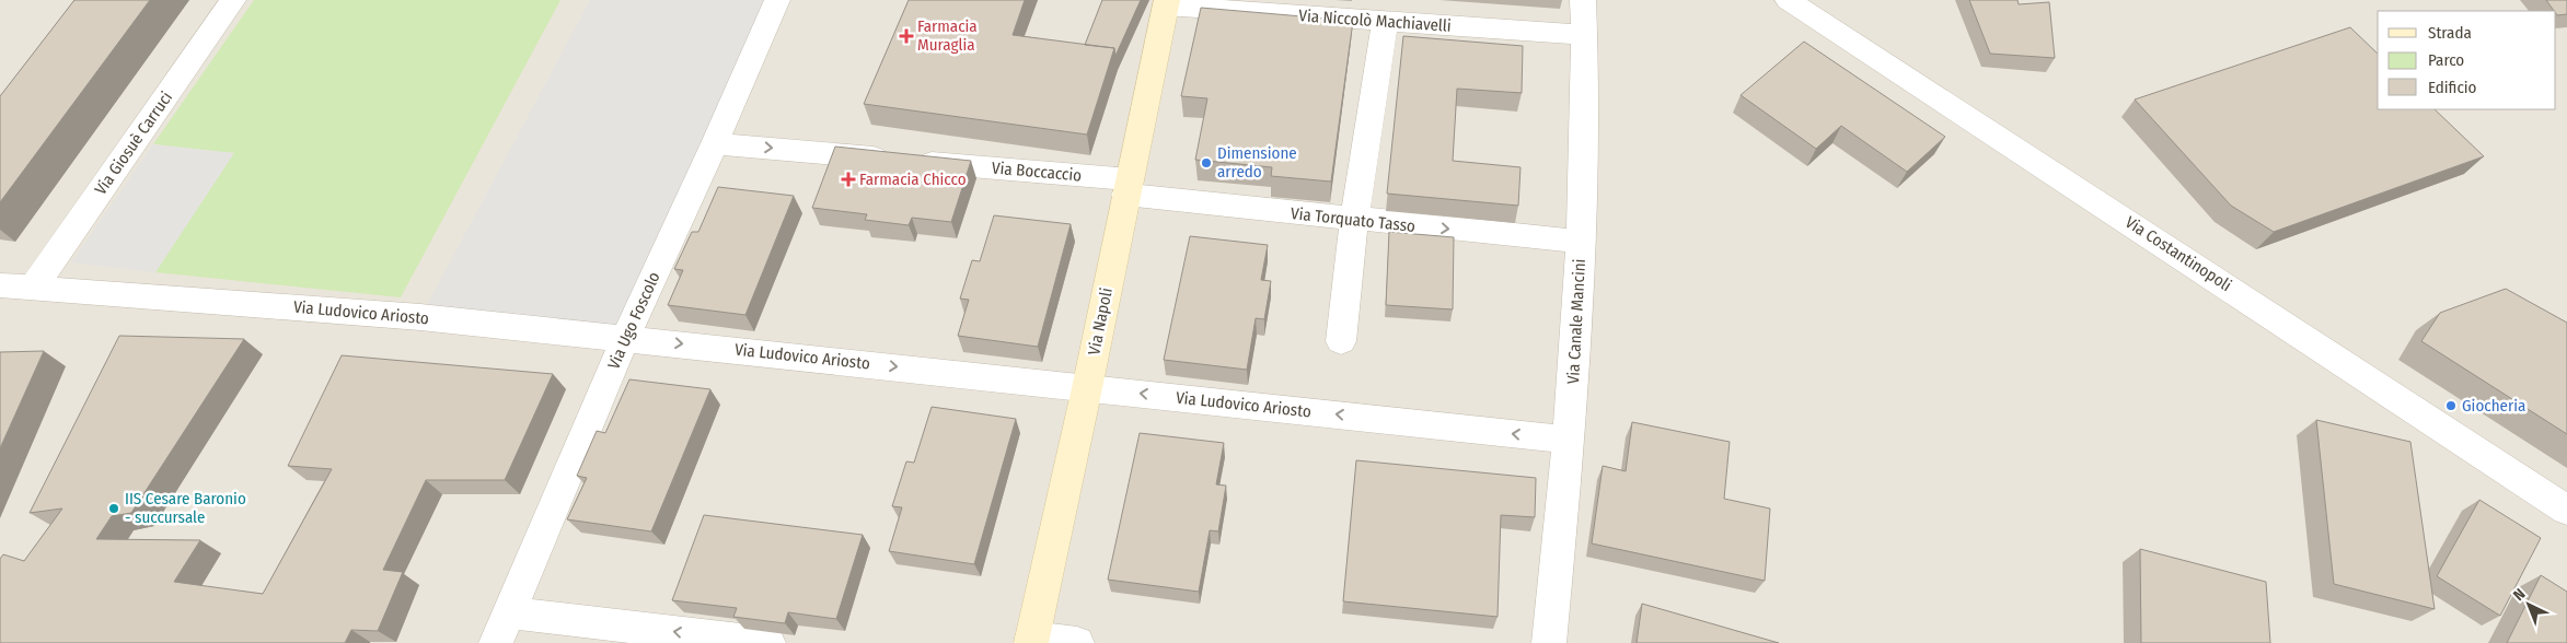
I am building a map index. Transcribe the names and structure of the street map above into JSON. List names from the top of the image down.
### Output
{
  "streets": {
    "main road": ["Via Napoli"],
    "street": [
      "Via Niccolò Machiavelli",
      "Via Giosuè Carruci",
      "Via Boccaccio",
      "Via Torquato Tasso",
      "Via Costantinopoli",
      "Via Ludovico Ariosto",
      "Via Ugo Foscolo",
      "Via Canale Mancini"
    ]
  },
  "crossings": [
    ["Via Niccolò Machiavelli", "Via Napoli"],
    ["Via Niccolò Machiavelli", "Via Canale Mancini"],
    ["Via Giosuè Carruci", "Via Ludovico Ariosto"],
    ["Via Boccaccio", "Via Torquato Tasso"],
    ["Via Boccaccio", "Via Ugo Foscolo"],
    ["Via Boccaccio", "Via Napoli"],
    ["Via Torquato Tasso", "Via Napoli"],
    ["Via Torquato Tasso", "Via Canale Mancini"],
    ["Via Ludovico Ariosto", "Via Ugo Foscolo"],
    ["Via Ludovico Ariosto", "Via Napoli"],
    ["Via Ludovico Ariosto", "Via Canale Mancini"]
  ],
  "one_way": ["Via Boccaccio", "Via Torquato Tasso"],
  "places": {
    "health": ["Farmacia Muraglia", "Farmacia Chicco"],
    "other": ["Dimensione arredo", "Giocheria", "IIS Cesare Baronio - succursale"]
  },
  "legend": ["Strada", "Parco", "Edificio"],
  "north": "top left"
}
